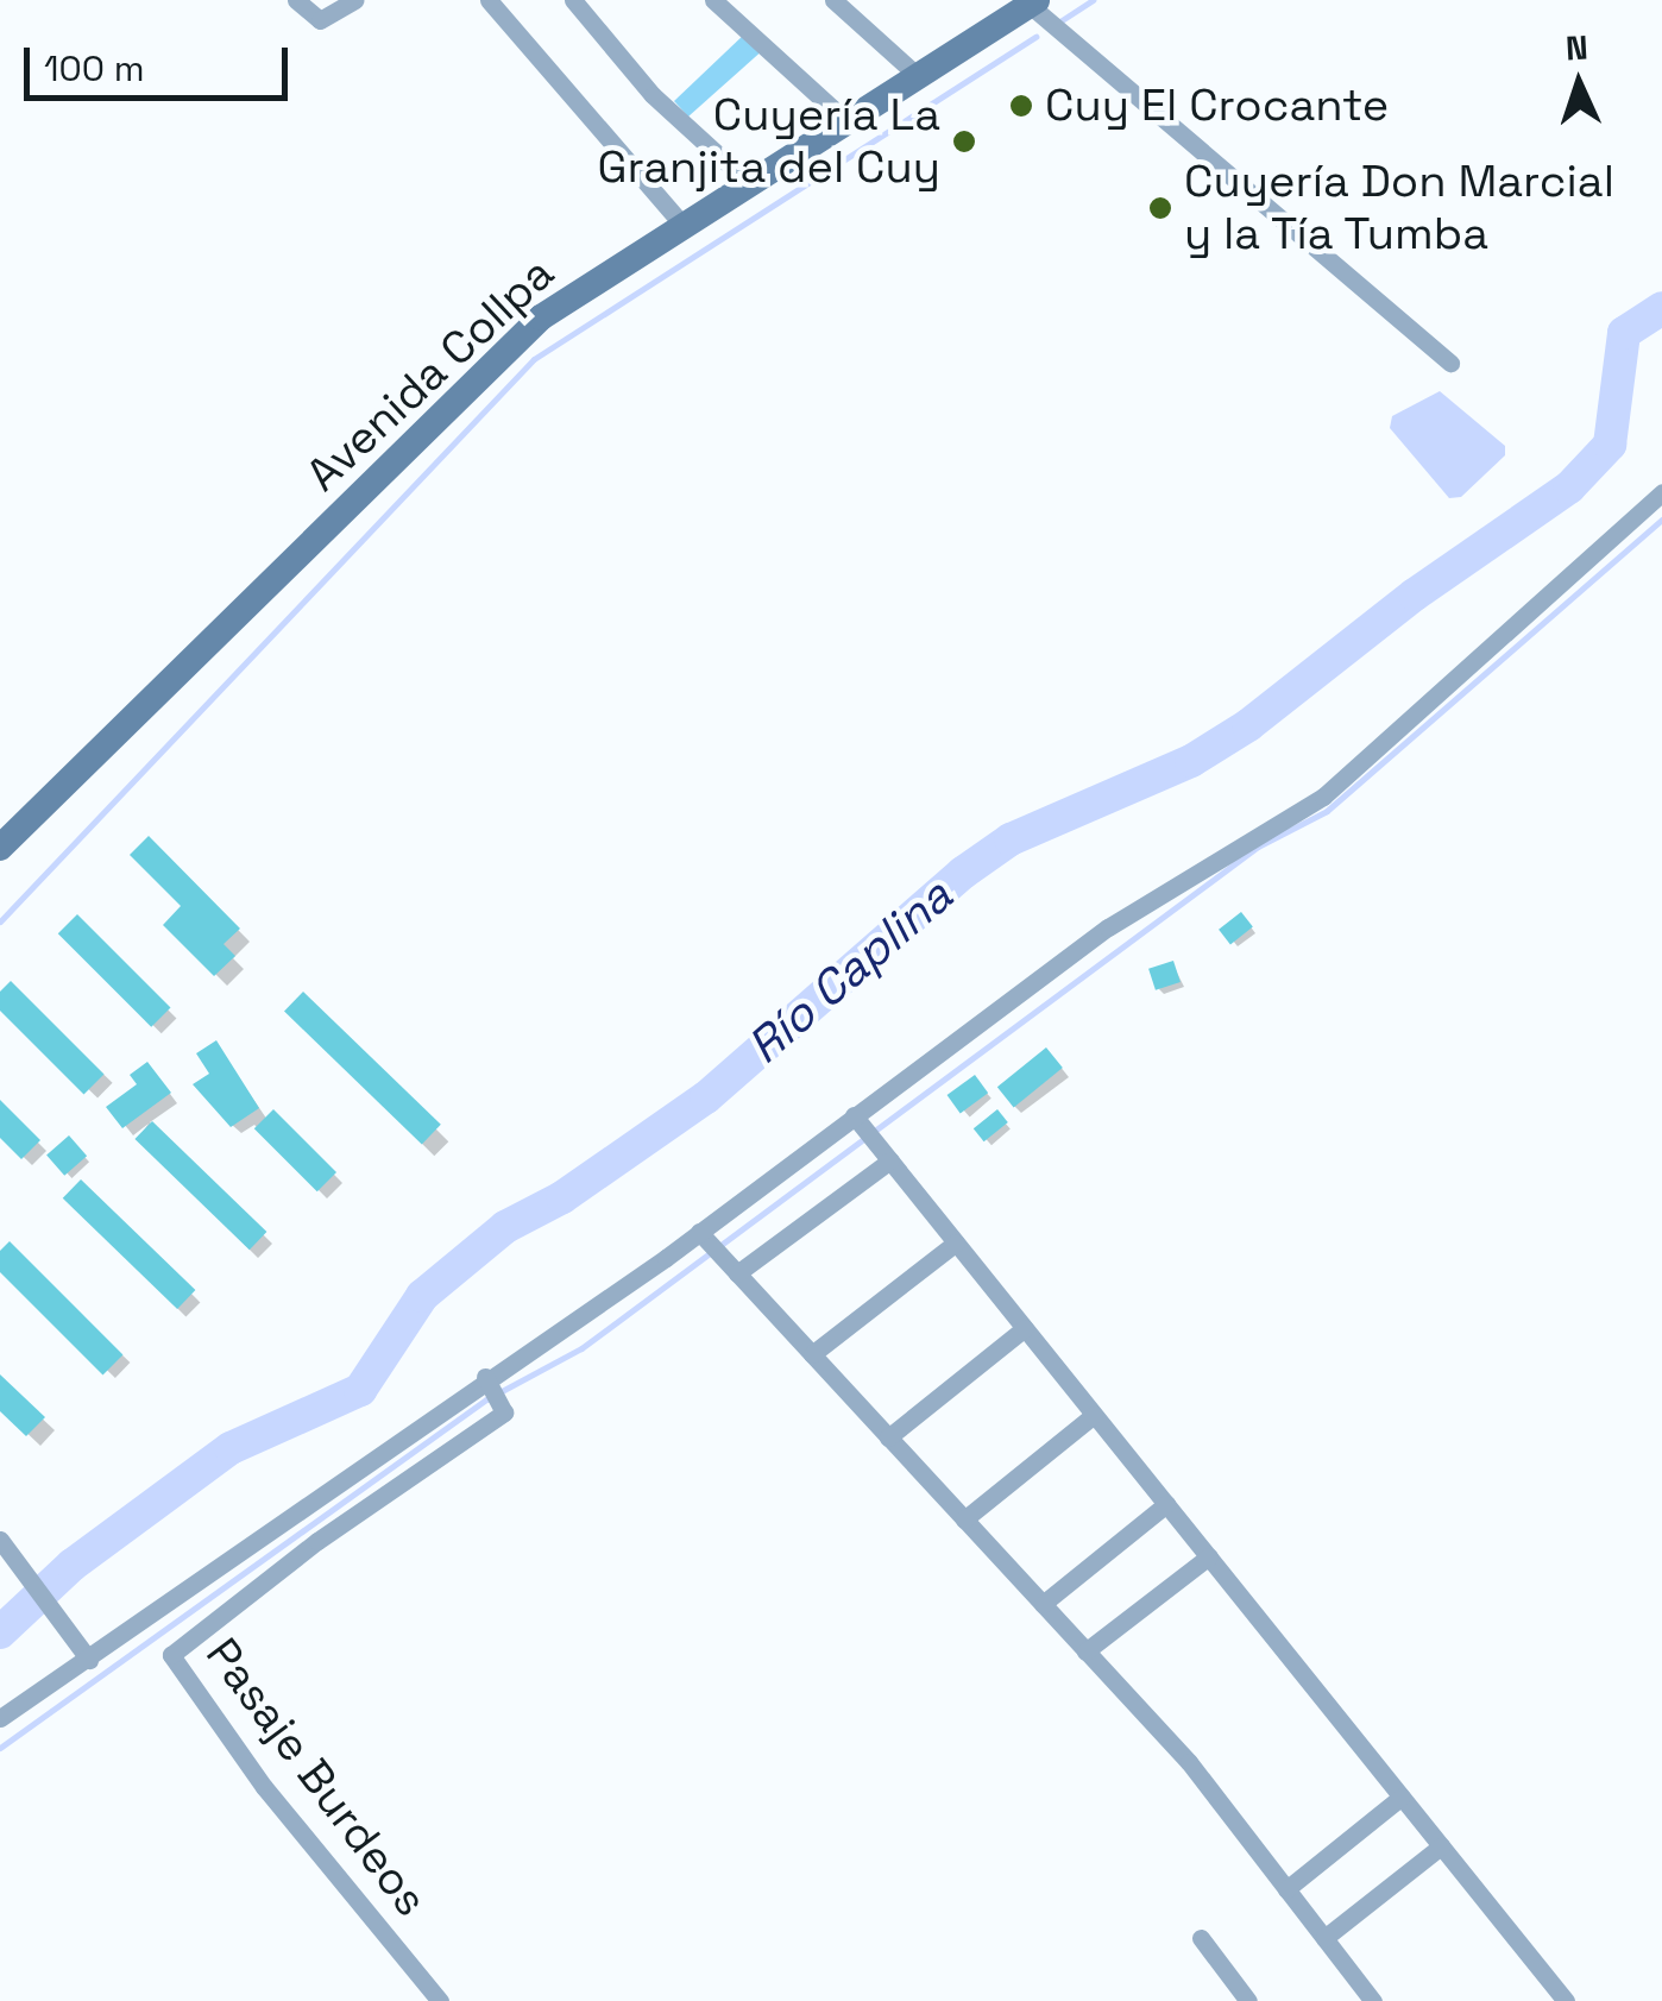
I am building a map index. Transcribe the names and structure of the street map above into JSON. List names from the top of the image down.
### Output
{
  "streets": {
    "main road": ["Avenida Collpa"],
    "street": ["Pasaje Burdeos"]
  },
  "water": ["Río Caplina"],
  "places": ["Cuy El Crocante", "Cuyería La Granjita del Cuy", "Cuyería Don Marcial y la Tía Tumba"],
  "scale_bar": "100 m",
  "north": "top"
}
